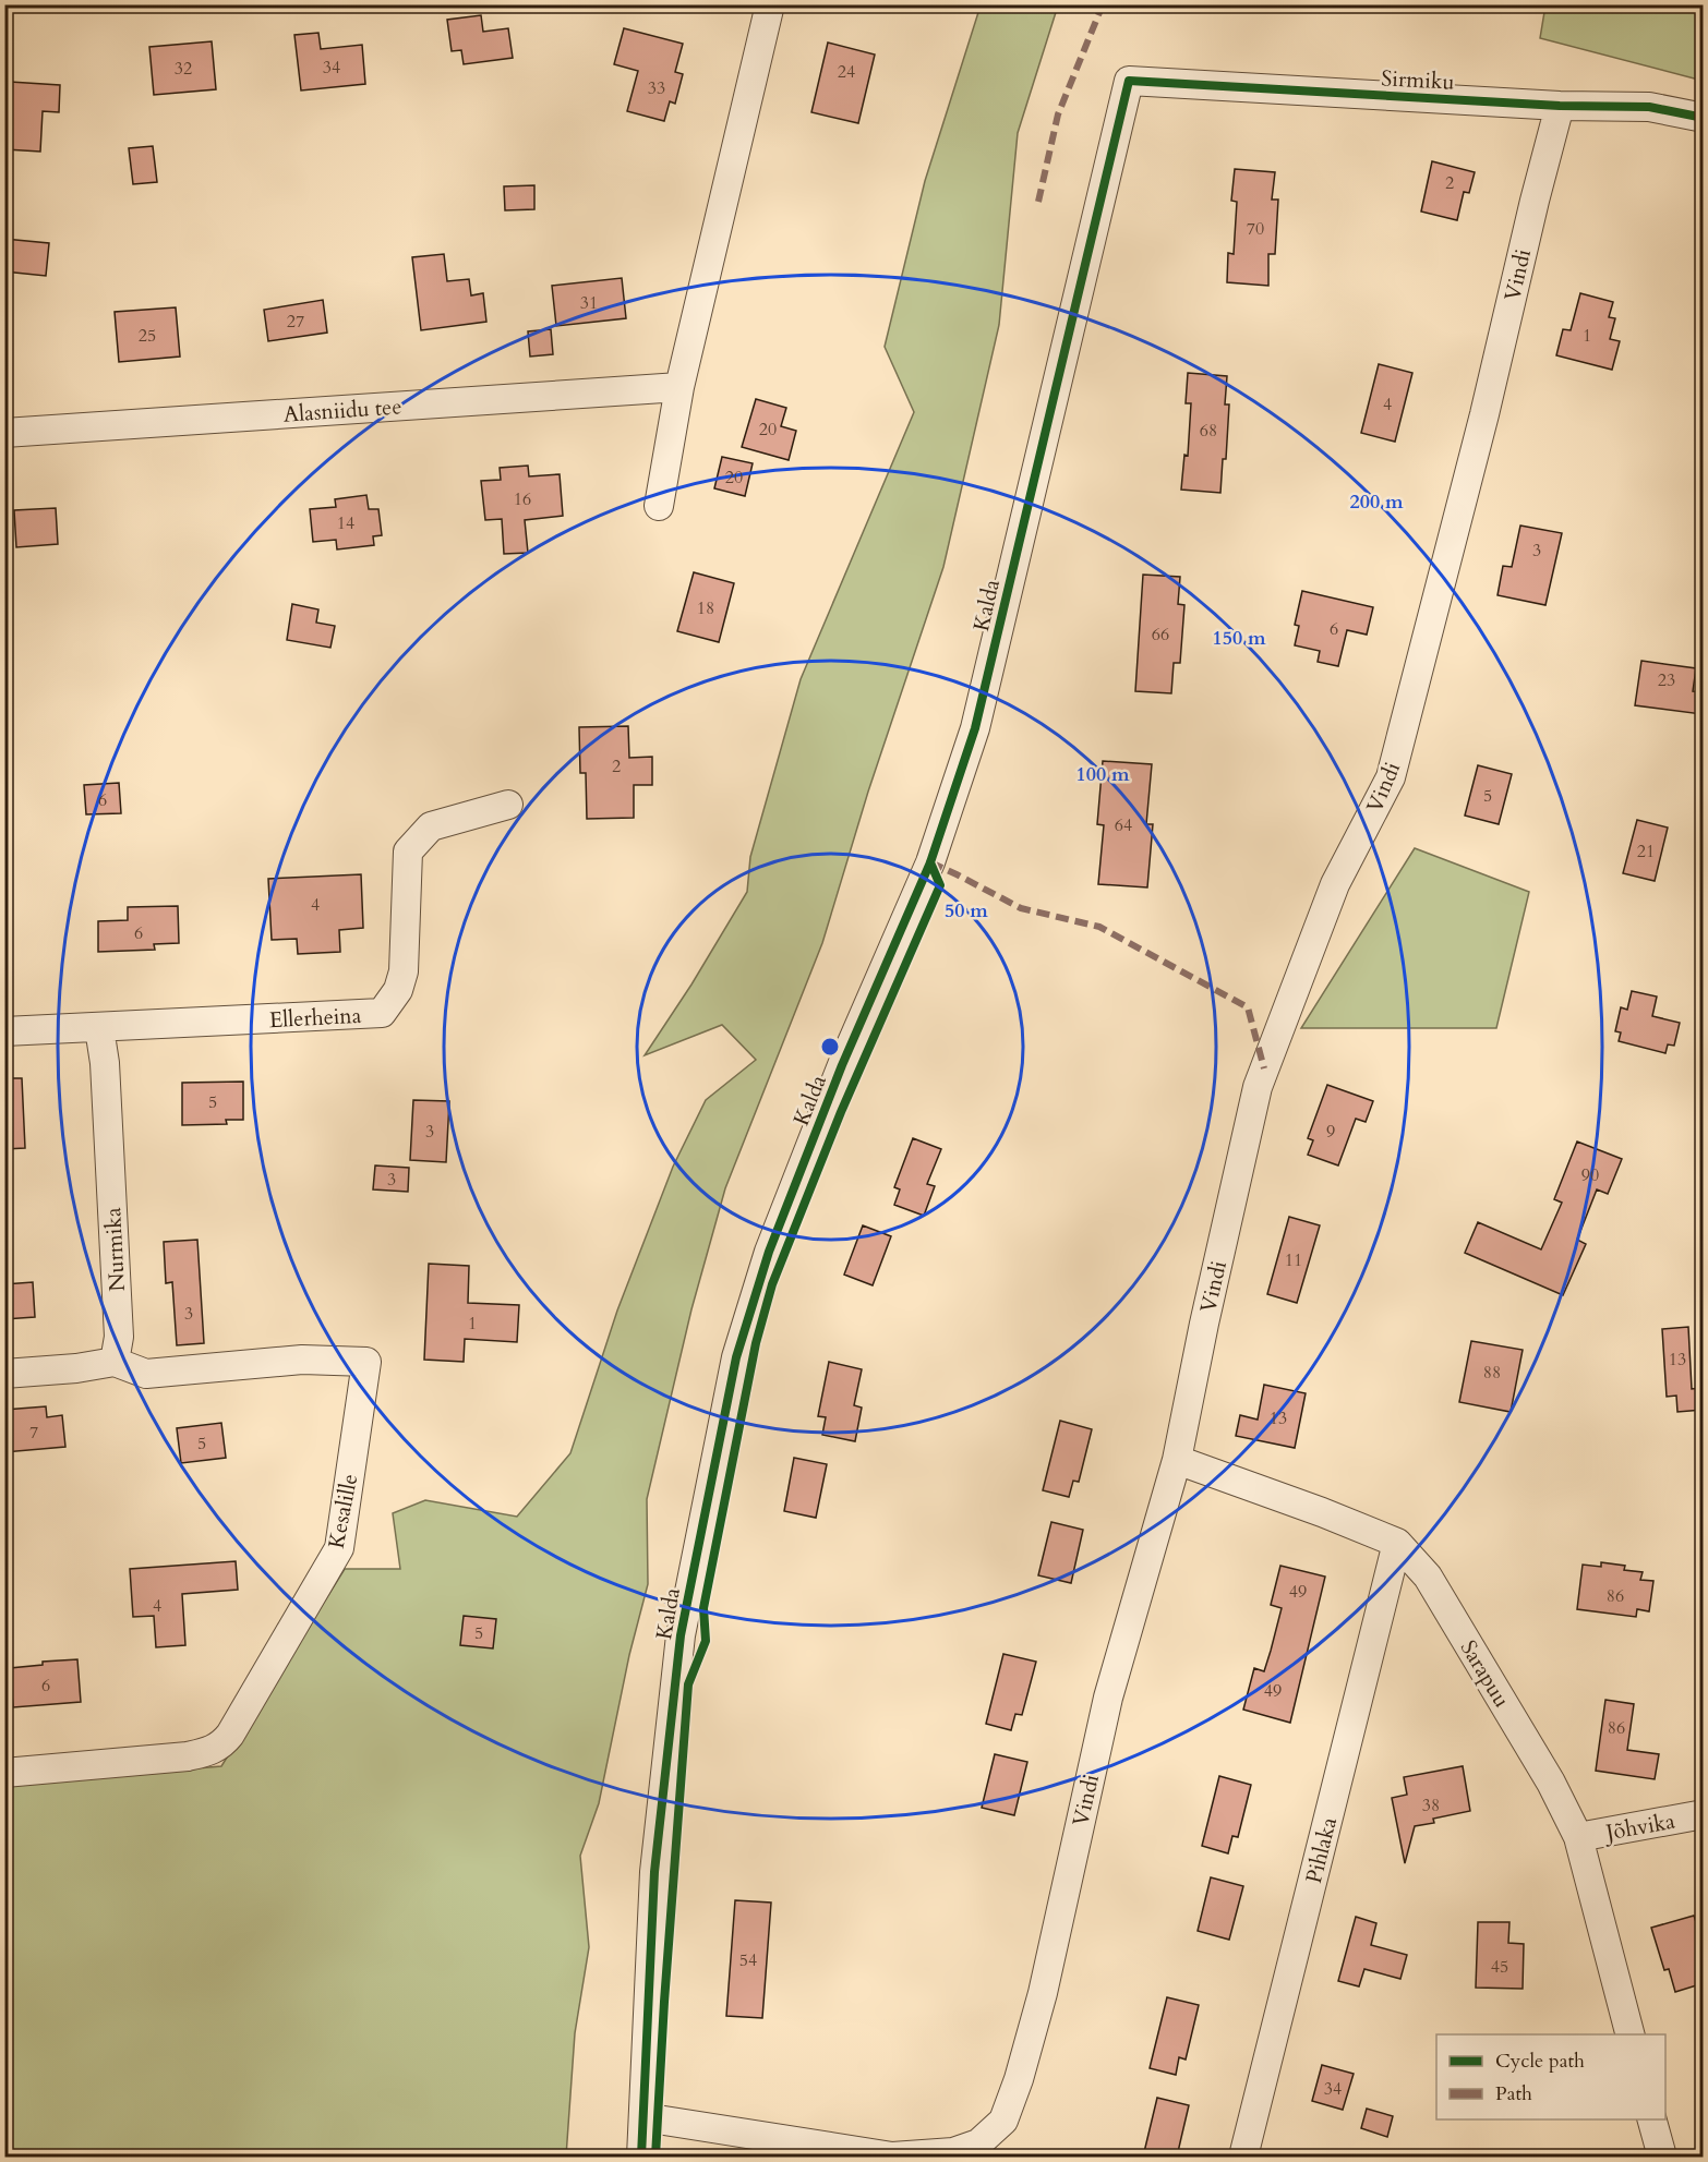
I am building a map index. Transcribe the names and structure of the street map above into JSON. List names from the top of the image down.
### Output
{
  "streets": {
    "street": [
      "Sirmiku",
      "Vindi",
      "Alasniidu tee",
      "Kalda",
      "Ellerheina",
      "Nurmika",
      "Kesalille",
      "Sarapuu",
      "Jõhvika",
      "Pihlaka"
    ]
  },
  "crossings": [
    ["Sirmiku", "Vindi"],
    ["Sirmiku", "Kalda"],
    ["Vindi", "Kalda"],
    ["Vindi", "Sarapuu"],
    ["Ellerheina", "Nurmika"],
    ["Nurmika", "Kesalille"],
    ["Sarapuu", "Jõhvika"],
    ["Sarapuu", "Pihlaka"]
  ],
  "house_numbers": [
    "34",
    "32",
    "24",
    "33",
    "2",
    "70",
    "31",
    "27",
    "25",
    "1",
    "4",
    "20",
    "68",
    "20",
    "16",
    "14",
    "3",
    "18",
    "6",
    "66",
    "23",
    "2",
    "5",
    "6",
    "64",
    "21",
    "4",
    "6",
    "5",
    "3",
    "9",
    "90",
    "3",
    "11",
    "3",
    "1",
    "13",
    "88",
    "13",
    "7",
    "5",
    "49",
    "86",
    "4",
    "5",
    "6",
    "49",
    "86",
    "38",
    "54",
    "45",
    "34"
  ],
  "legend": ["Cycle path", "Path"],
  "rings": [
    "200 m",
    "150 m",
    "100 m",
    "50 m"
  ]
}
